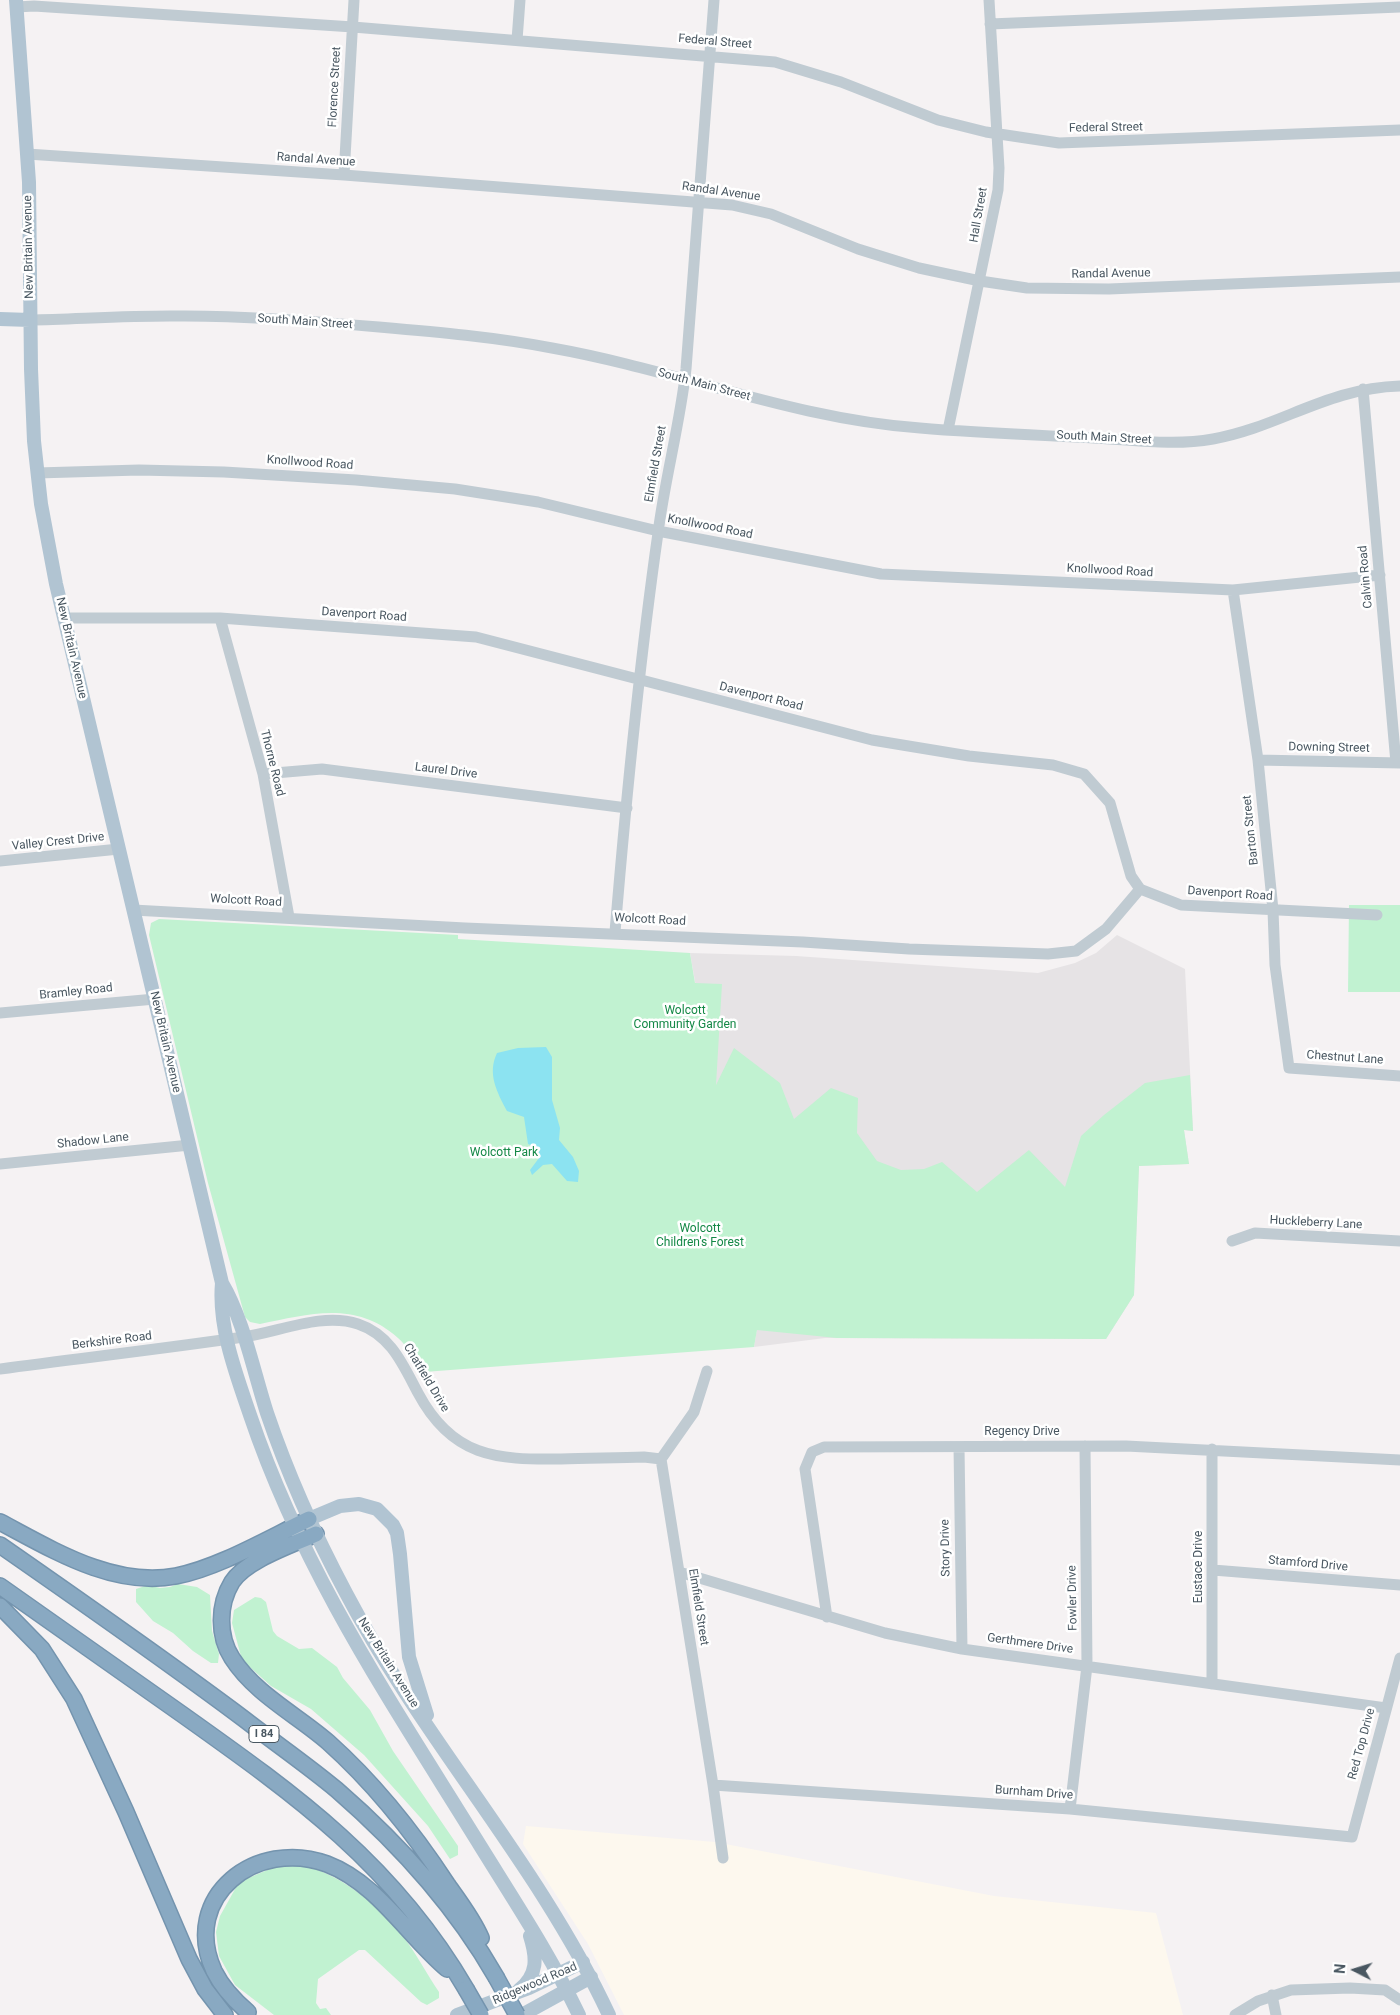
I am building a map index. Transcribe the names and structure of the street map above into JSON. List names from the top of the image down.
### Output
{
  "streets": {
    "highway": ["I 84"],
    "main road": ["New Britain Avenue", "South Main Street", "Ridgewood Road"],
    "street": [
      "Federal Street",
      "Florence Street",
      "Randal Avenue",
      "Hall Street",
      "Knollwood Road",
      "Elmfield Street",
      "Calvin Road",
      "Davenport Road",
      "Downing Street",
      "Thorne Road",
      "Laurel Drive",
      "Barton Street",
      "Valley Crest Drive",
      "Wolcott Road",
      "Bramley Road",
      "Chestnut Lane",
      "Shadow Lane",
      "Huckleberry Lane",
      "Berkshire Road",
      "Chatfield Drive",
      "Regency Drive",
      "Story Drive",
      "Stamford Drive",
      "Eustace Drive",
      "Fowler Drive",
      "Gerthmere Drive",
      "Red Top Drive",
      "Burnham Drive"
    ]
  },
  "crossings": [
    ["Federal Street", "Florence Street"],
    ["Federal Street", "Hall Street"],
    ["Federal Street", "New Britain Avenue"],
    ["Federal Street", "Elmfield Street"],
    ["Florence Street", "Randal Avenue"],
    ["Randal Avenue", "Hall Street"],
    ["Randal Avenue", "New Britain Avenue"],
    ["Randal Avenue", "Elmfield Street"],
    ["Hall Street", "South Main Street"],
    ["New Britain Avenue", "South Main Street"],
    ["New Britain Avenue", "Knollwood Road"],
    ["New Britain Avenue", "Davenport Road"],
    ["New Britain Avenue", "Valley Crest Drive"],
    ["New Britain Avenue", "Wolcott Road"],
    ["New Britain Avenue", "Bramley Road"],
    ["New Britain Avenue", "Shadow Lane"],
    ["New Britain Avenue", "Berkshire Road"],
    ["New Britain Avenue", "Chatfield Drive"],
    ["New Britain Avenue", "Ridgewood Road"],
    ["South Main Street", "Elmfield Street"],
    ["South Main Street", "Calvin Road"],
    ["Knollwood Road", "Elmfield Street"],
    ["Knollwood Road", "Calvin Road"],
    ["Knollwood Road", "Barton Street"],
    ["Elmfield Street", "Davenport Road"],
    ["Elmfield Street", "Laurel Drive"],
    ["Elmfield Street", "Wolcott Road"],
    ["Elmfield Street", "Chatfield Drive"],
    ["Elmfield Street", "Gerthmere Drive"],
    ["Elmfield Street", "Burnham Drive"],
    ["Calvin Road", "Downing Street"],
    ["Davenport Road", "Thorne Road"],
    ["Davenport Road", "Barton Street"],
    ["Davenport Road", "Wolcott Road"],
    ["Downing Street", "Barton Street"],
    ["Thorne Road", "Laurel Drive"],
    ["Thorne Road", "Wolcott Road"],
    ["Barton Street", "Chestnut Lane"],
    ["Berkshire Road", "Chatfield Drive"],
    ["Regency Drive", "Story Drive"],
    ["Regency Drive", "Eustace Drive"],
    ["Regency Drive", "Fowler Drive"],
    ["Regency Drive", "Gerthmere Drive"],
    ["Story Drive", "Gerthmere Drive"],
    ["Stamford Drive", "Eustace Drive"],
    ["Eustace Drive", "Gerthmere Drive"],
    ["Fowler Drive", "Gerthmere Drive"],
    ["Fowler Drive", "Burnham Drive"],
    ["Gerthmere Drive", "Red Top Drive"],
    ["Red Top Drive", "Burnham Drive"]
  ],
  "parks": ["Wolcott Community Garden", "Wolcott Park", "Wolcott Children's Forest"],
  "north": "left"
}
